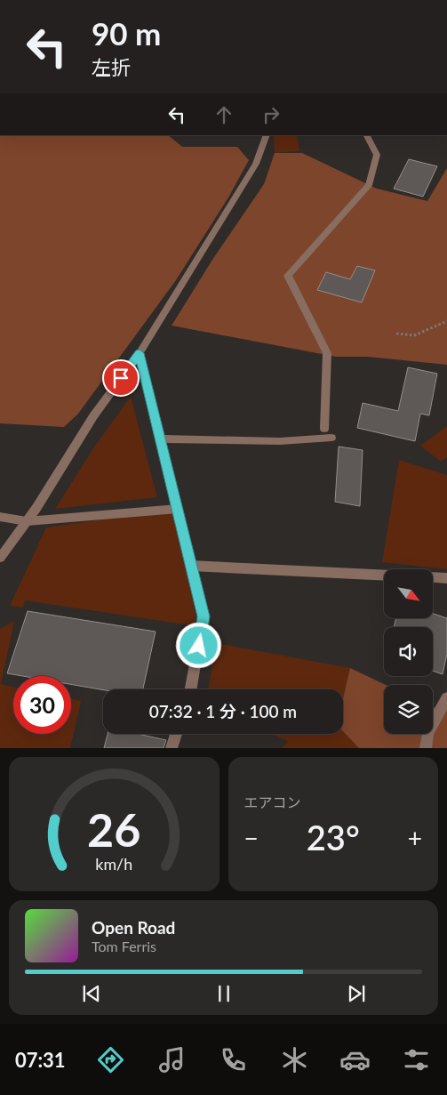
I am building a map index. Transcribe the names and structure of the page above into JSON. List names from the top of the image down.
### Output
{
  "north": "bottom right",
  "page": {
    "turn": ["90 m", "左折"],
    "limit": "30",
    "trip": "07:32 · 1 分 · 100 m",
    "tile": "エアコン",
    "heat": ["−", "23°", "+"],
    "song": ["Open Road", "Tom Ferris"],
    "tabs": "07:31",
    "gauge": ["26", "km/h"]
  }
}
